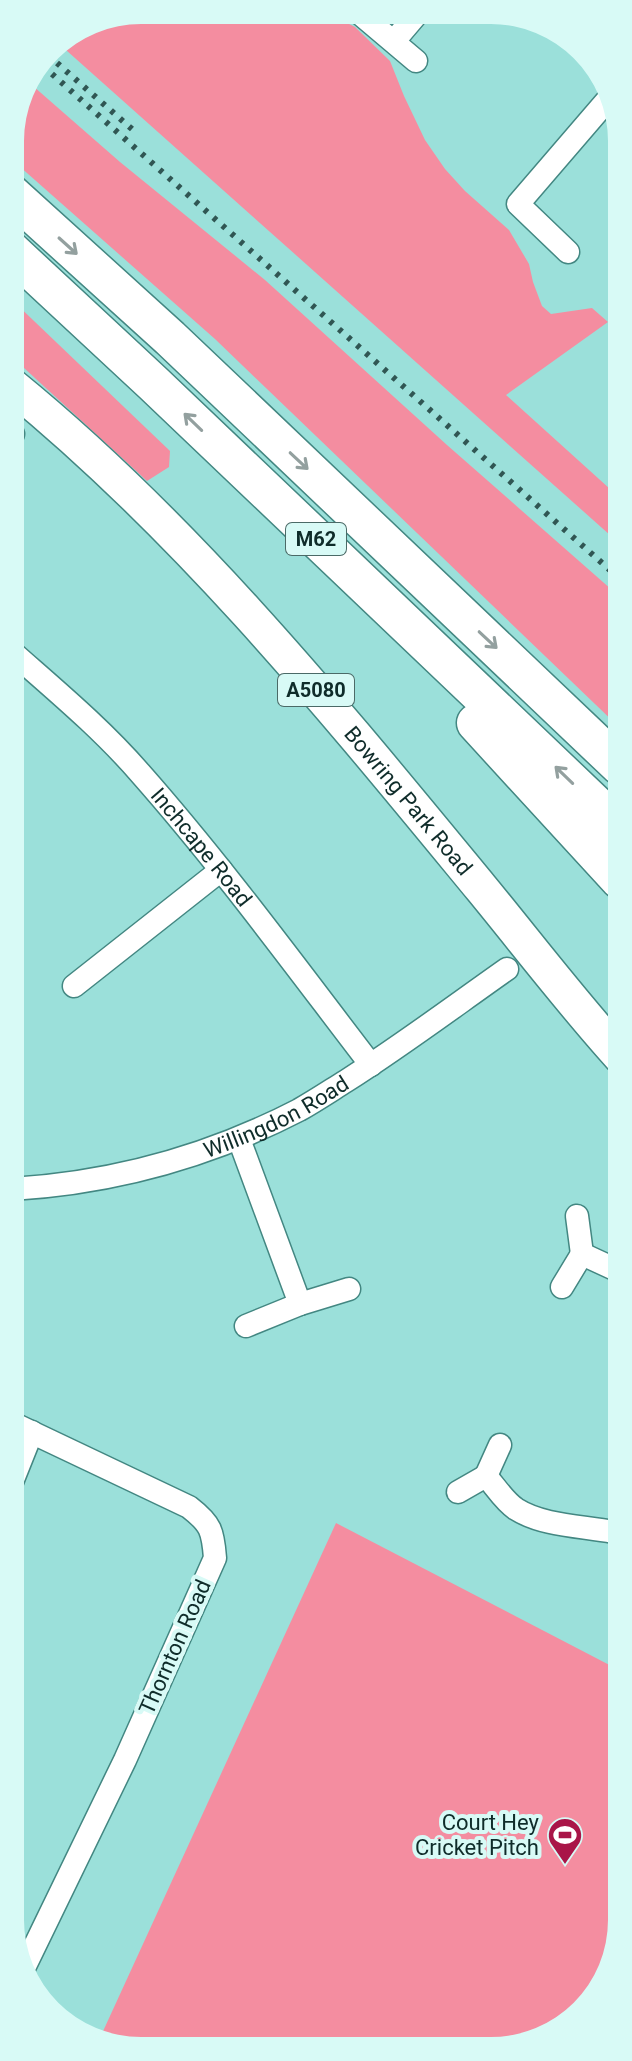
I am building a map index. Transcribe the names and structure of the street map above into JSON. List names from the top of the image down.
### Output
{
  "streets": {
    "highway": ["M62"],
    "main road": ["A5080", "Bowring Park Road"],
    "street": ["Inchcape Road", "Willingdon Road", "Thornton Road"]
  },
  "crossings": [
    ["Inchcape Road", "Willingdon Road"]
  ],
  "places": {
    "sports": ["Court Hey Cricket Pitch"]
  }
}
